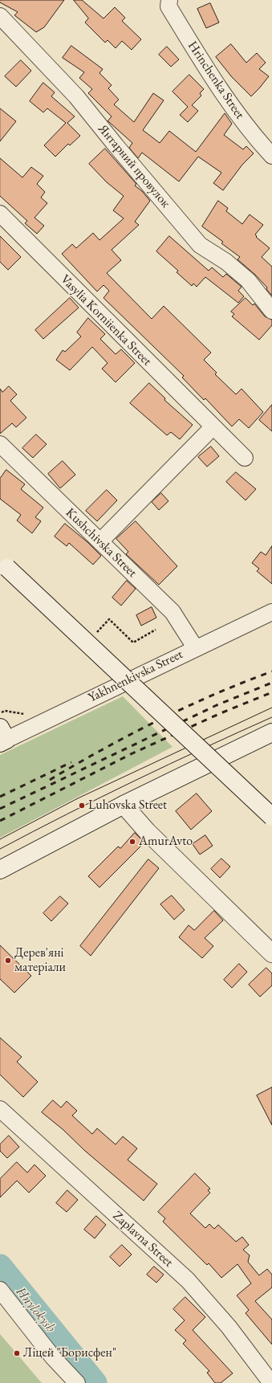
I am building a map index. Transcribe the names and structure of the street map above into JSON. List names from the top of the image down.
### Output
{
  "streets": {
    "street": [
      "Hrinchenka Street",
      "Янтарний провулок",
      "Vasylia Korniienka Street",
      "Kushchivska Street",
      "Yakhnenkivska Street",
      "Zaplavna Street"
    ]
  },
  "crossings": [
    ["Kushchivska Street", "Yakhnenkivska Street"]
  ],
  "water": ["Hnylokysh"],
  "places": [
    "Luhovska Street",
    "AmurAvto",
    "Дерев'янi матерiали",
    "Ліцей \"Борисфен\""
  ]
}
